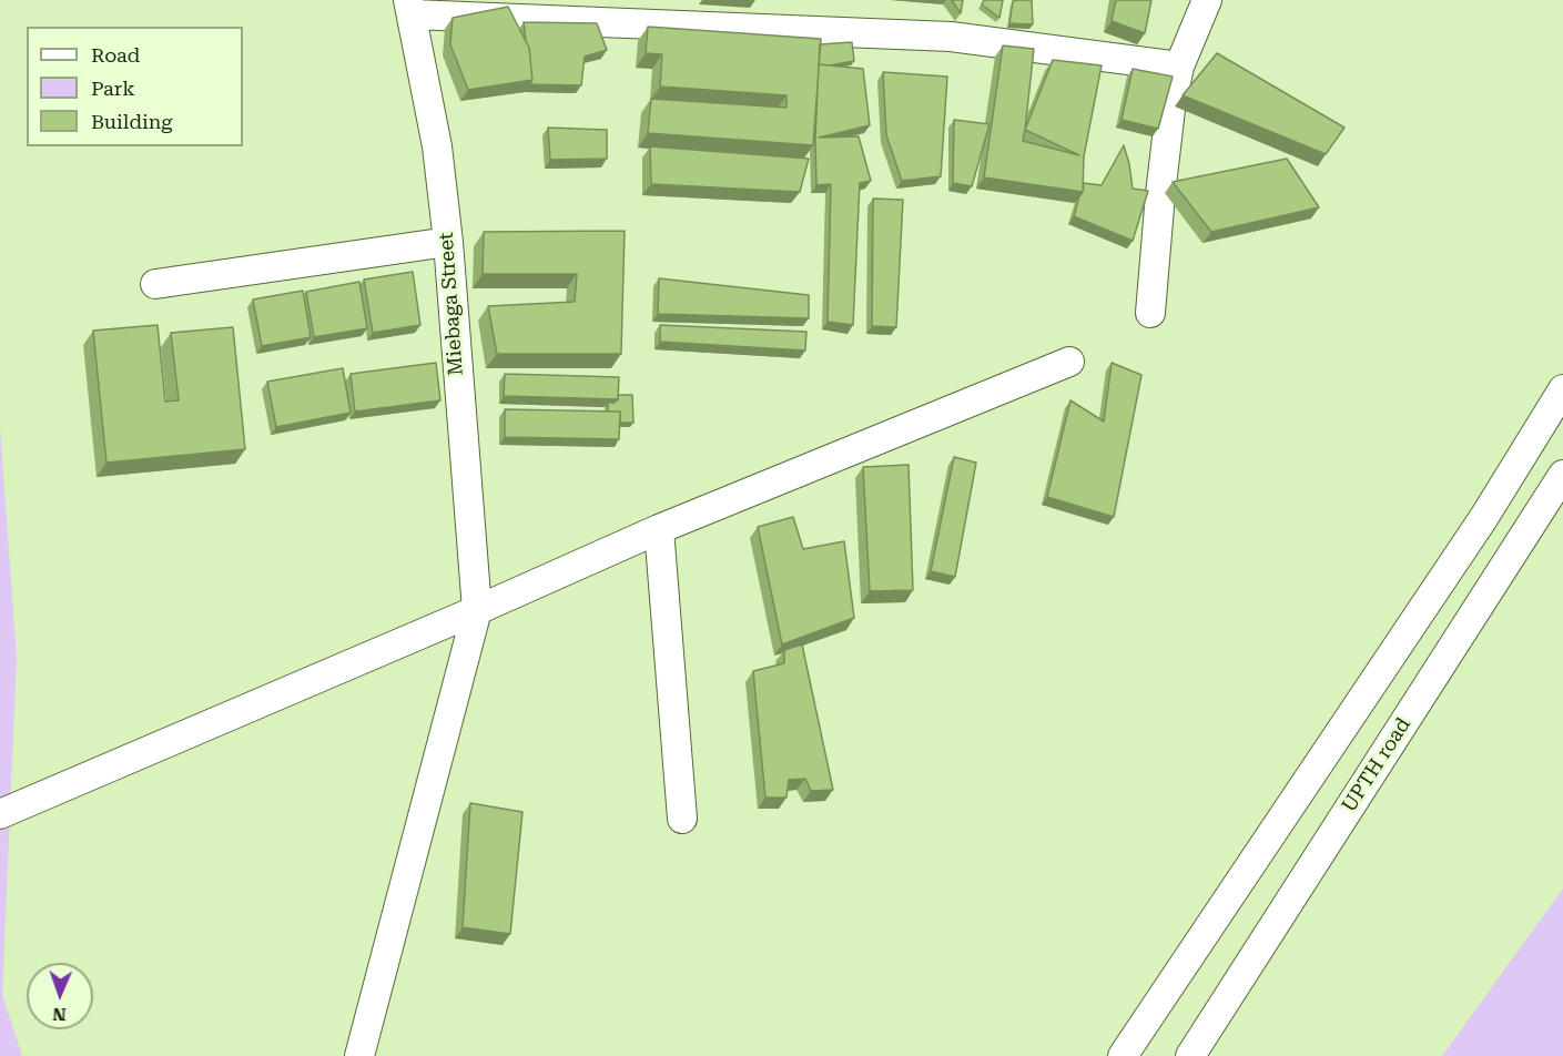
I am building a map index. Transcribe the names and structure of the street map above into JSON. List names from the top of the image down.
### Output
{
  "streets": {
    "street": ["Miebaga Street", "UPTH road"]
  },
  "legend": ["Road", "Park", "Building"],
  "north": "bottom"
}
